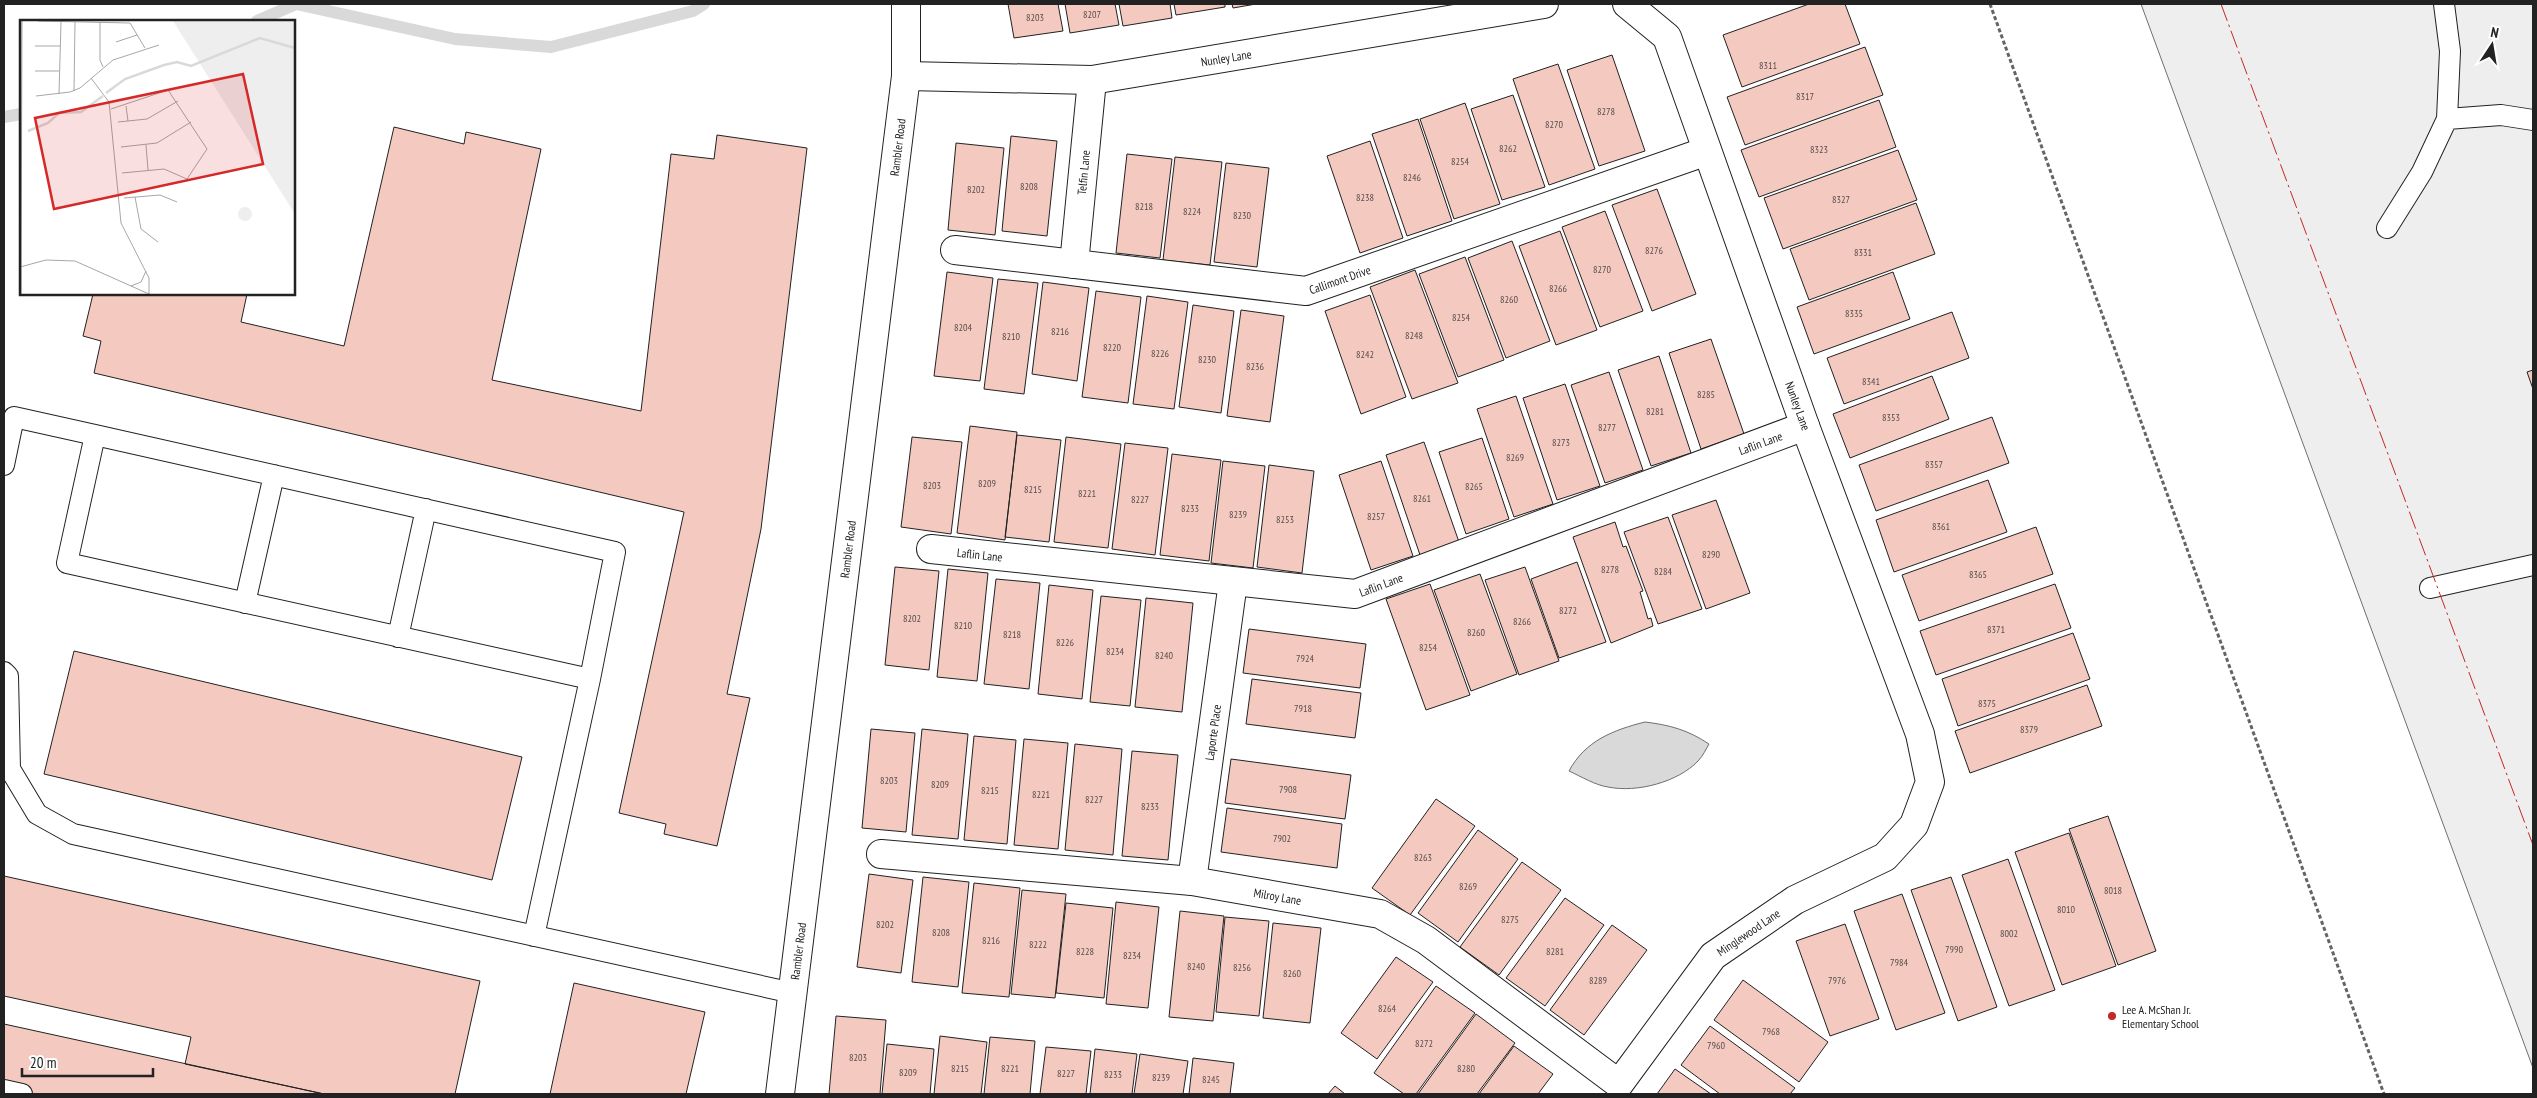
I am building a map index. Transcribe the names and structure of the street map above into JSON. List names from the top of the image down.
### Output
{
  "streets": {
    "street": [
      "Nunley Lane",
      "Rambler Road",
      "Telfin Lane",
      "Callimont Drive",
      "Laflin Lane",
      "Laporte Place",
      "Milroy Lane",
      "Minglewood Lane"
    ]
  },
  "crossings": [
    ["Nunley Lane", "Rambler Road"],
    ["Nunley Lane", "Telfin Lane"],
    ["Nunley Lane", "Callimont Drive"],
    ["Nunley Lane", "Laflin Lane"],
    ["Nunley Lane", "Minglewood Lane"],
    ["Telfin Lane", "Callimont Drive"],
    ["Laflin Lane", "Laporte Place"],
    ["Laporte Place", "Milroy Lane"],
    ["Milroy Lane", "Minglewood Lane"]
  ],
  "places": ["Lee A. McShan Jr. Elementary School"],
  "house_numbers": [
    "8207",
    "8203",
    "8311",
    "8317",
    "8278",
    "8270",
    "8262",
    "8323",
    "8254",
    "8246",
    "8208",
    "8202",
    "8238",
    "8327",
    "8218",
    "8224",
    "8230",
    "8276",
    "8331",
    "8270",
    "8266",
    "8260",
    "8335",
    "8254",
    "8204",
    "8216",
    "8248",
    "8210",
    "8220",
    "8226",
    "8242",
    "8230",
    "8236",
    "8341",
    "8285",
    "8281",
    "8353",
    "8277",
    "8273",
    "8269",
    "8357",
    "8209",
    "8203",
    "8265",
    "8215",
    "8221",
    "8261",
    "8227",
    "8233",
    "8239",
    "8257",
    "8253",
    "8361",
    "8290",
    "8278",
    "8284",
    "8365",
    "8272",
    "8202",
    "8266",
    "8210",
    "8371",
    "8260",
    "8218",
    "8226",
    "8254",
    "8234",
    "8240",
    "7924",
    "8375",
    "7918",
    "8379",
    "8203",
    "8209",
    "7908",
    "8215",
    "8221",
    "8227",
    "8233",
    "7902",
    "8263",
    "8269",
    "8018",
    "8010",
    "8275",
    "8202",
    "8208",
    "8002",
    "8216",
    "8222",
    "7990",
    "8228",
    "8281",
    "8234",
    "7984",
    "8240",
    "8256",
    "8260",
    "8289",
    "7976",
    "8264",
    "7968",
    "8272",
    "7960",
    "8203",
    "8215",
    "8221",
    "8280",
    "8209",
    "8227",
    "8233",
    "8239",
    "8245"
  ],
  "scale_bar": "20 m",
  "north": "top"
}
